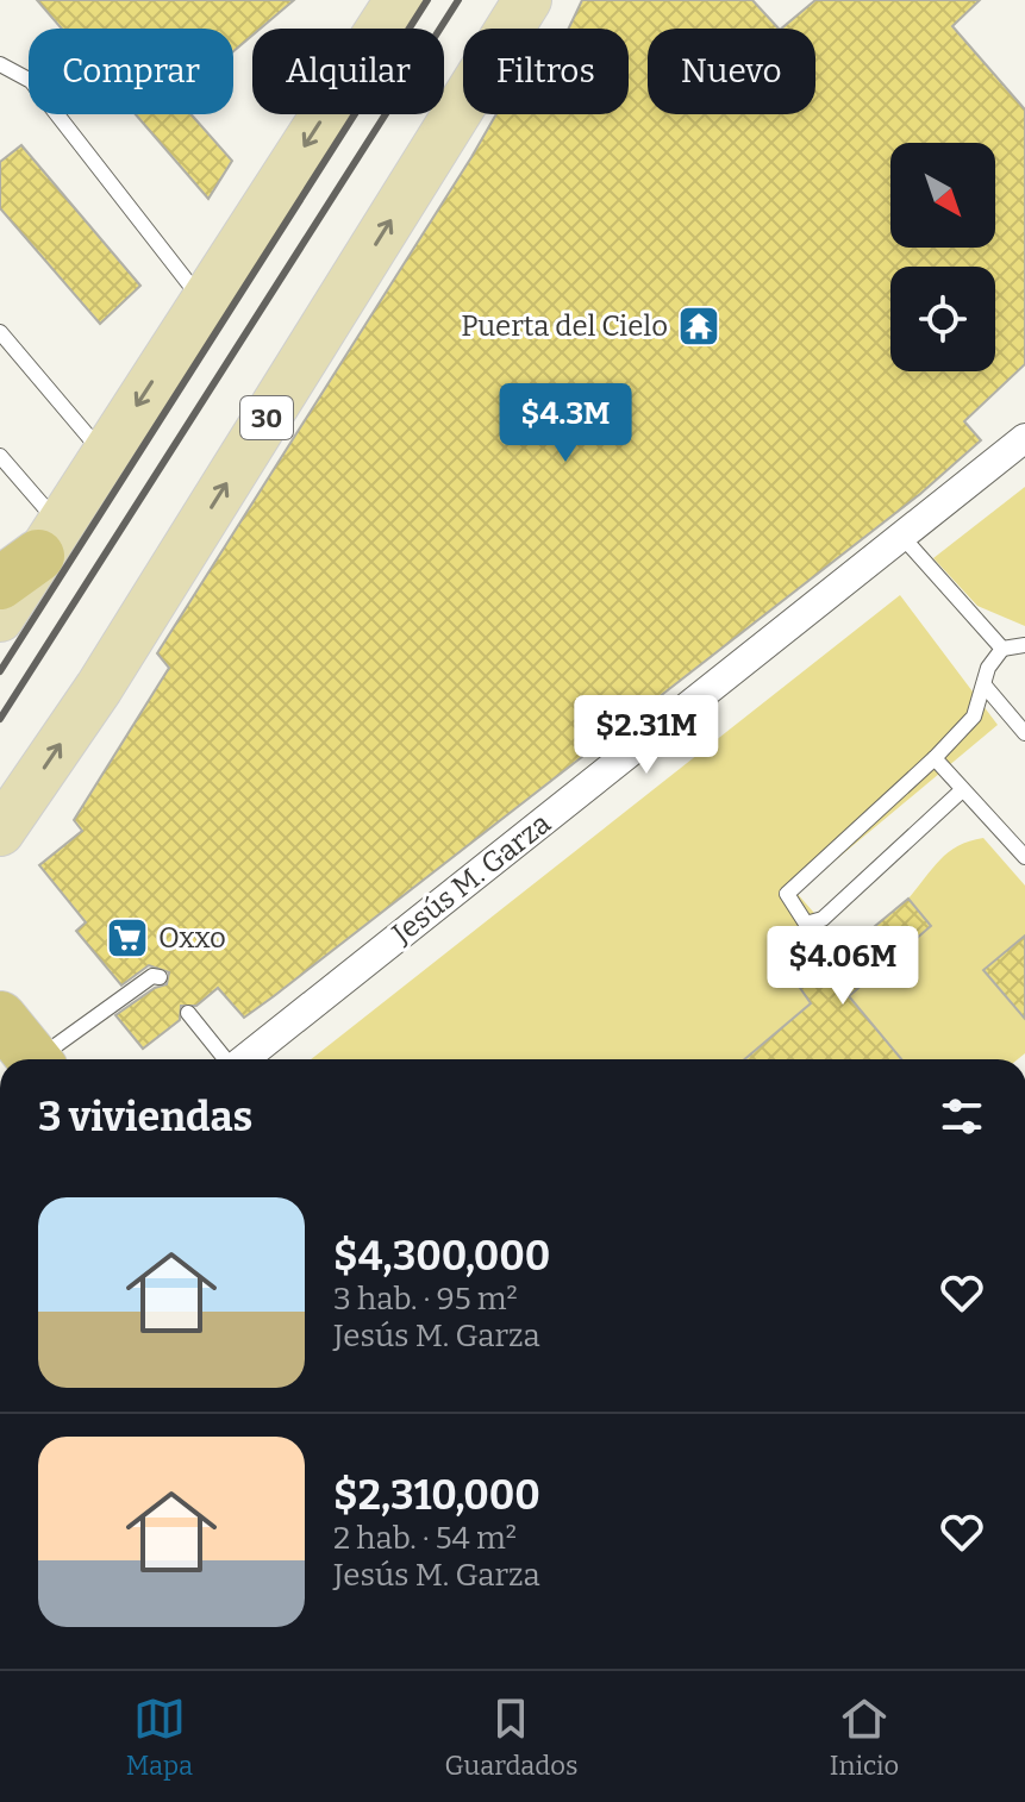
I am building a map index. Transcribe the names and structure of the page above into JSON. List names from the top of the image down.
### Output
{
  "streets": {
    "main road": ["30"],
    "street": ["Jesús M. Garza"]
  },
  "places": {
    "temple": ["Puerta del Cielo"],
    "supermarket": ["Oxxo"]
  },
  "north": "bottom right",
  "page": {
    "chip": [
      "Comprar",
      "Alquilar",
      "Filtros",
      "Nuevo"
    ],
    "price": ["$4.3M", "$2.31M", "$4.06M"],
    "heading": "3 viviendas",
    "list": [
      {
        "name": "$4,300,000",
        "note": "3 hab. · 95 m² · Jesús M. Garza"
      },
      {
        "name": "$2,310,000",
        "note": "2 hab. · 54 m² · Jesús M. Garza"
      }
    ],
    "tabs": ["Mapa", "Guardados", "Inicio"]
  }
}
